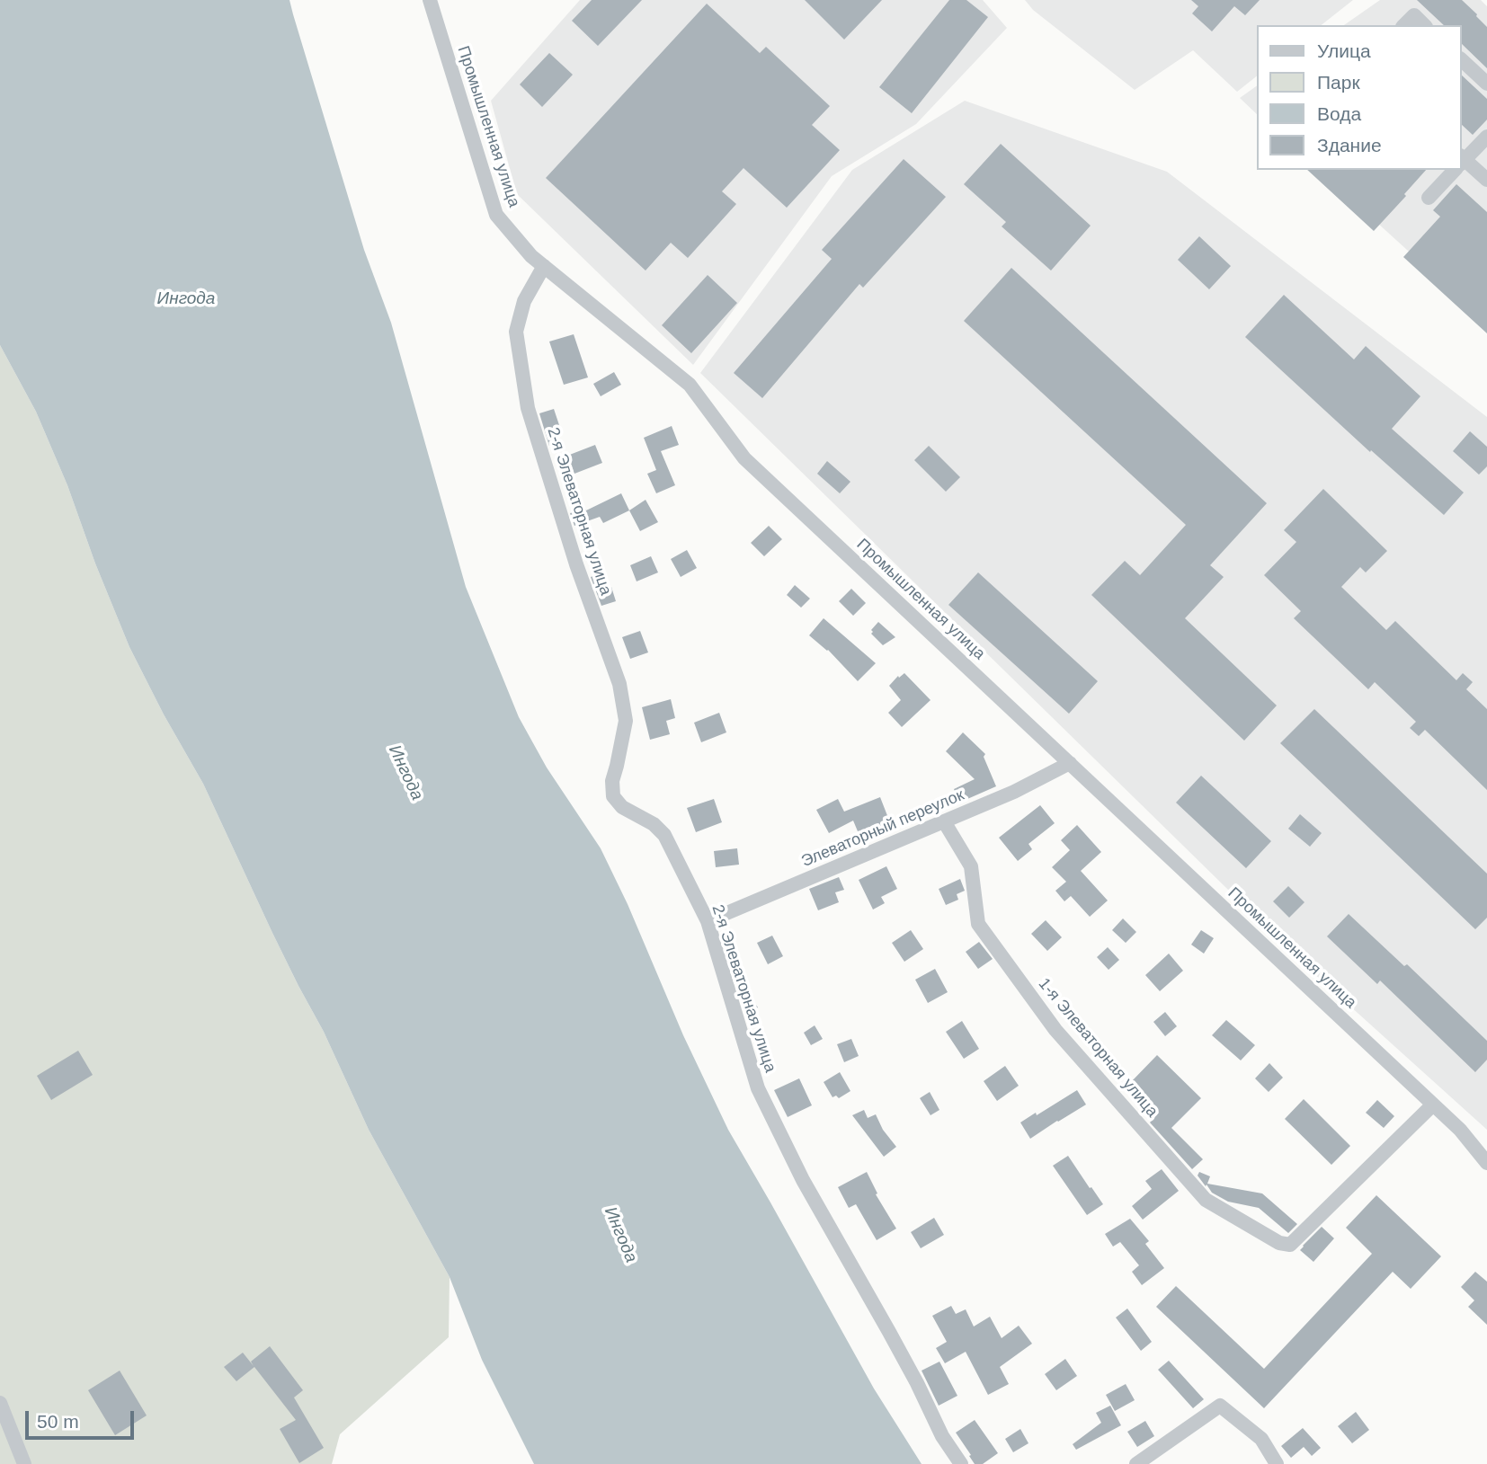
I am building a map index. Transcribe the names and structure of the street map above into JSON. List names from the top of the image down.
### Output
{
  "streets": {
    "street": [
      "Промышленная улица",
      "2-я Элеваторная улица",
      "Элеваторный переулок",
      "1-я Элеваторная улица"
    ]
  },
  "crossings": [
    ["Промышленная улица", "2-я Элеваторная улица"],
    ["Промышленная улица", "Элеваторный переулок"],
    ["Промышленная улица", "1-я Элеваторная улица"],
    ["2-я Элеваторная улица", "Элеваторный переулок"],
    ["Элеваторный переулок", "1-я Элеваторная улица"]
  ],
  "water": ["Ингода"],
  "legend": [
    "Улица",
    "Парк",
    "Вода",
    "Здание"
  ],
  "scale_bar": "50 m"
}
